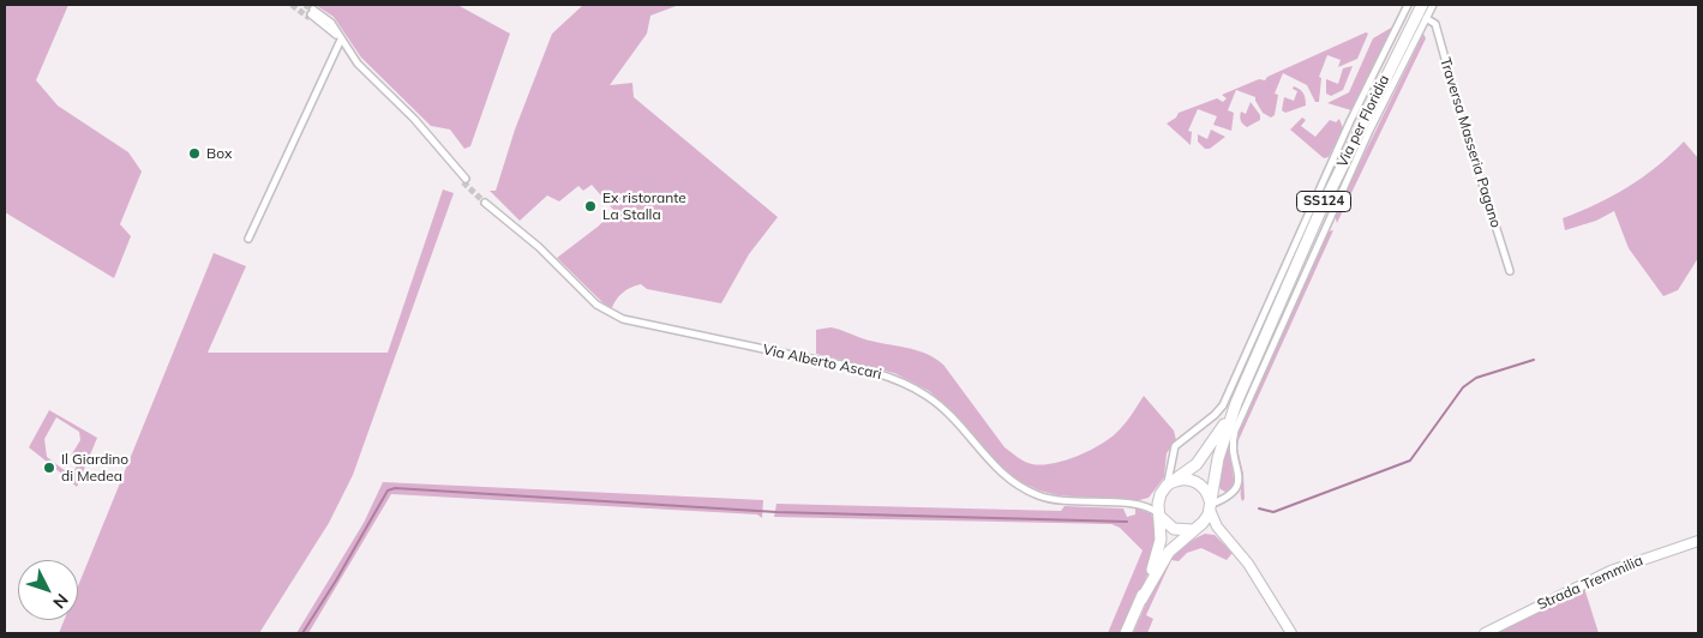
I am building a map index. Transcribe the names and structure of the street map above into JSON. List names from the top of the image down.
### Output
{
  "streets": {
    "main road": ["Via per Floridia", "SS124", "Strada Tremmilia"],
    "street": ["Traversa Masseria Pagano", "Via Alberto Ascari"]
  },
  "places": ["Box", "Ex ristorante La Stalla", "Il Giardino di Medea"],
  "north": "bottom right"
}
